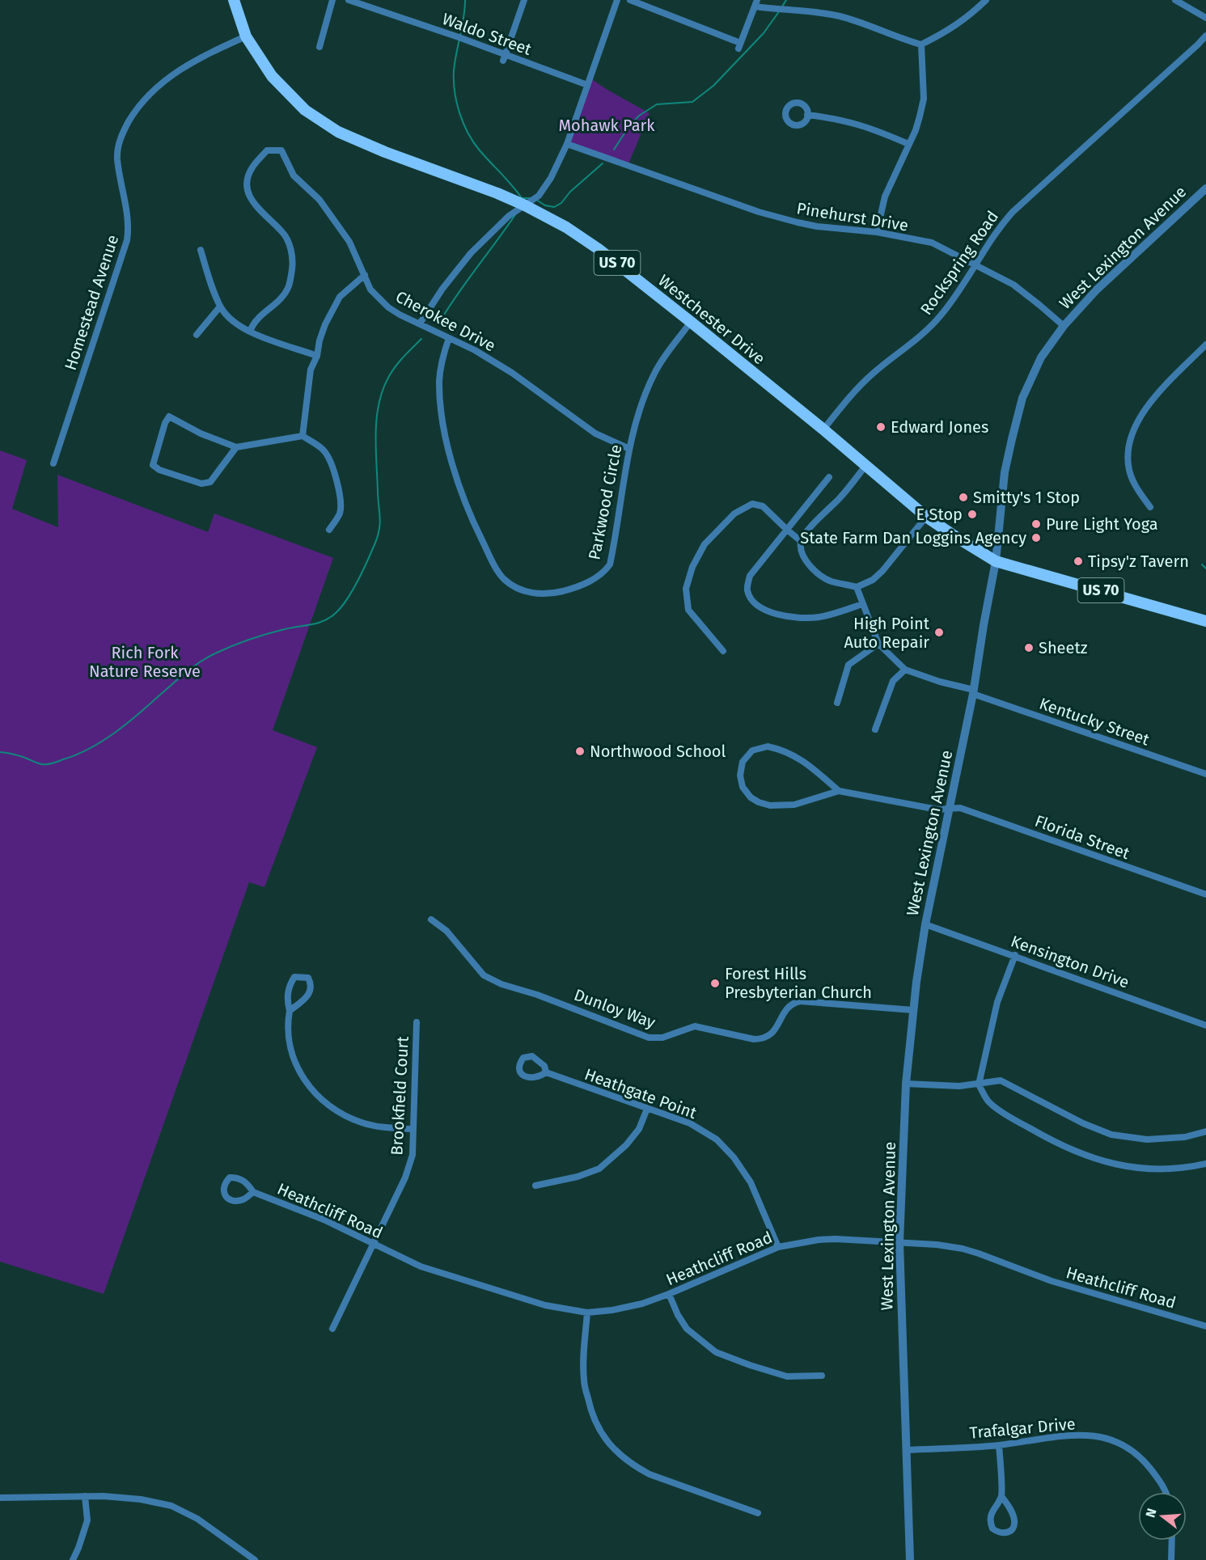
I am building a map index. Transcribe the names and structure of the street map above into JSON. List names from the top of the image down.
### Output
{
  "streets": {
    "main road": ["US 70", "Westchester Drive"],
    "street": [
      "Waldo Street",
      "Pinehurst Drive",
      "West Lexington Avenue",
      "Rockspring Road",
      "Homestead Avenue",
      "Cherokee Drive",
      "Parkwood Circle",
      "Kentucky Street",
      "Florida Street",
      "Kensington Drive",
      "Dunloy Way",
      "Heathgate Point",
      "Brookfield Court",
      "Heathcliff Road",
      "Trafalgar Drive"
    ]
  },
  "crossings": [
    ["Pinehurst Drive", "West Lexington Avenue"],
    ["Pinehurst Drive", "Rockspring Road"],
    ["West Lexington Avenue", "Westchester Drive"],
    ["West Lexington Avenue", "Kentucky Street"],
    ["West Lexington Avenue", "Florida Street"],
    ["West Lexington Avenue", "Kensington Drive"],
    ["West Lexington Avenue", "Dunloy Way"],
    ["West Lexington Avenue", "Heathcliff Road"],
    ["West Lexington Avenue", "Trafalgar Drive"],
    ["Rockspring Road", "Westchester Drive"],
    ["Homestead Avenue", "Westchester Drive"],
    ["Westchester Drive", "Parkwood Circle"],
    ["Cherokee Drive", "Parkwood Circle"],
    ["Heathgate Point", "Heathcliff Road"],
    ["Brookfield Court", "Heathcliff Road"]
  ],
  "parks": ["Mohawk Park", "Rich Fork Nature Reserve"],
  "places": [
    "Edward Jones",
    "Smitty's 1 Stop",
    "E Stop",
    "Pure Light Yoga",
    "State Farm Dan Loggins Agency",
    "Tipsy'z Tavern",
    "High Point Auto Repair",
    "Sheetz",
    "Northwood School",
    "Forest Hills Presbyterian Church"
  ],
  "north": "left"
}
